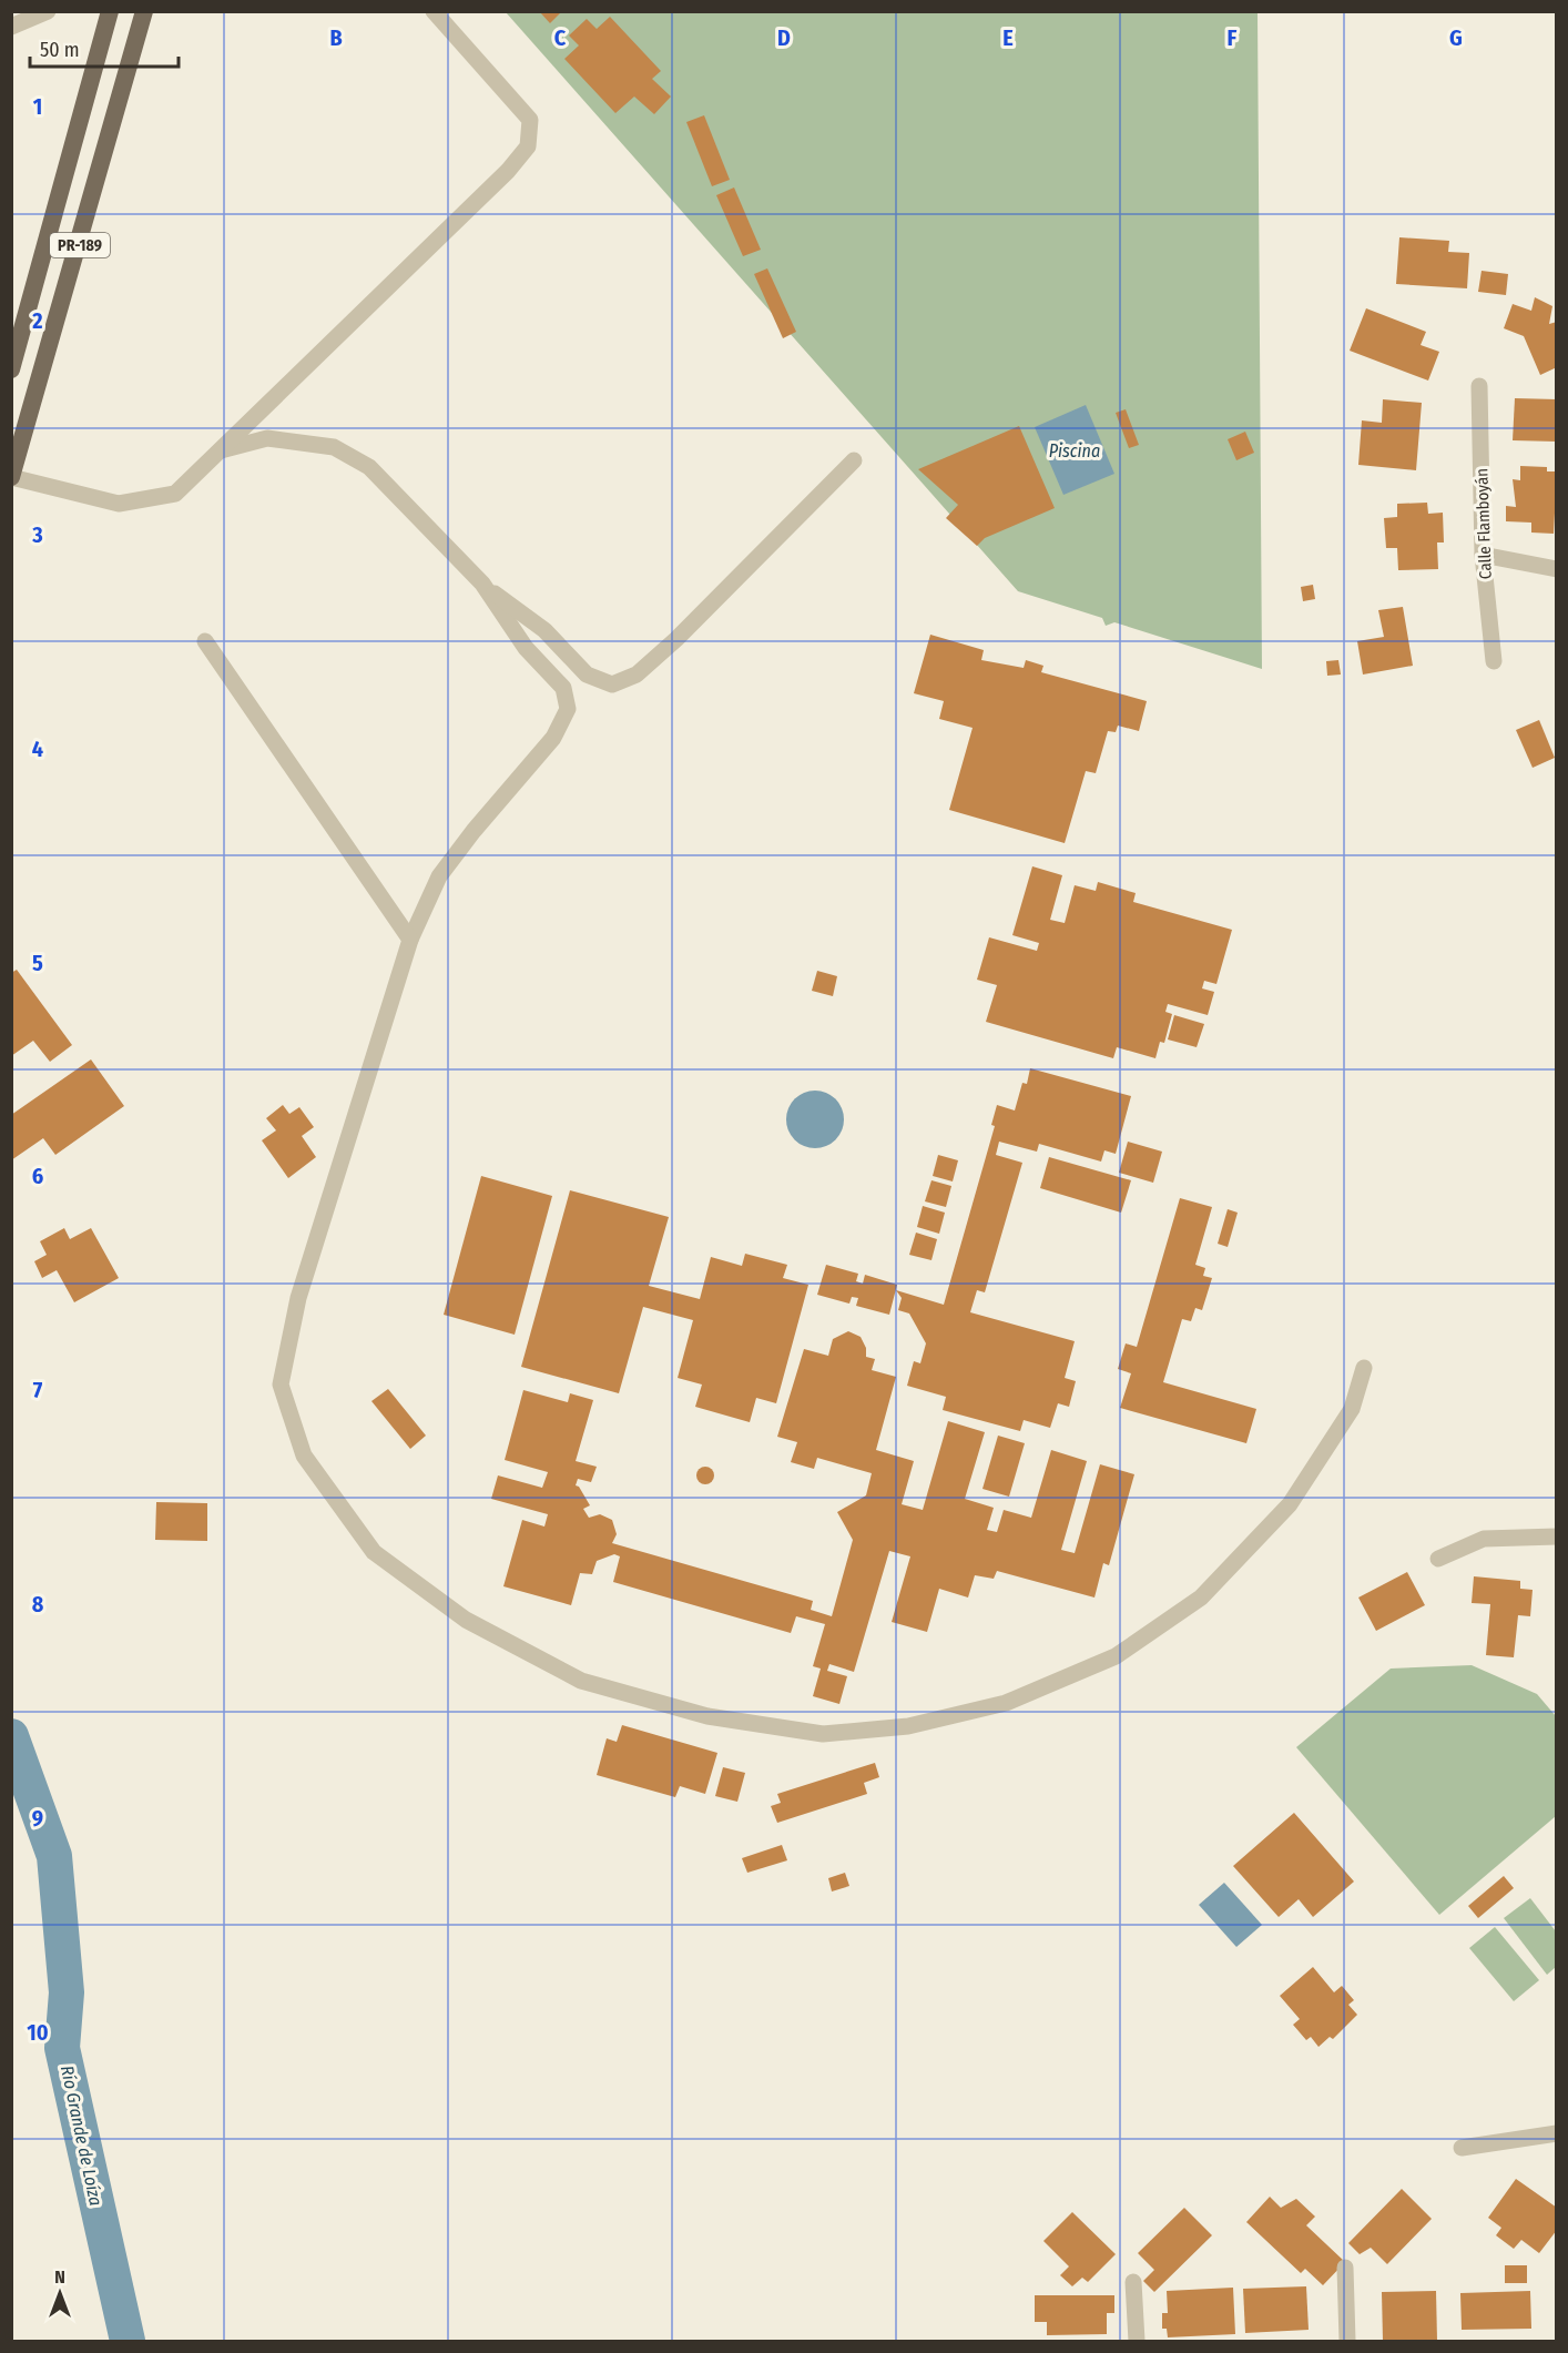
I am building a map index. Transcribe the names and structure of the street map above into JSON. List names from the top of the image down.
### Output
{
  "streets": {
    "main road": ["PR-189"],
    "street": ["Calle Flamboyán"]
  },
  "water": ["Piscina", "Río Grande de Loíza"],
  "scale_bar": "50 m",
  "north": "top",
  "grid": {
    "columns": [
      "B",
      "C",
      "D",
      "E",
      "F",
      "G"
    ],
    "rows": [
      "1",
      "2",
      "3",
      "4",
      "5",
      "6",
      "7",
      "8",
      "9",
      "10"
    ]
  }
}
